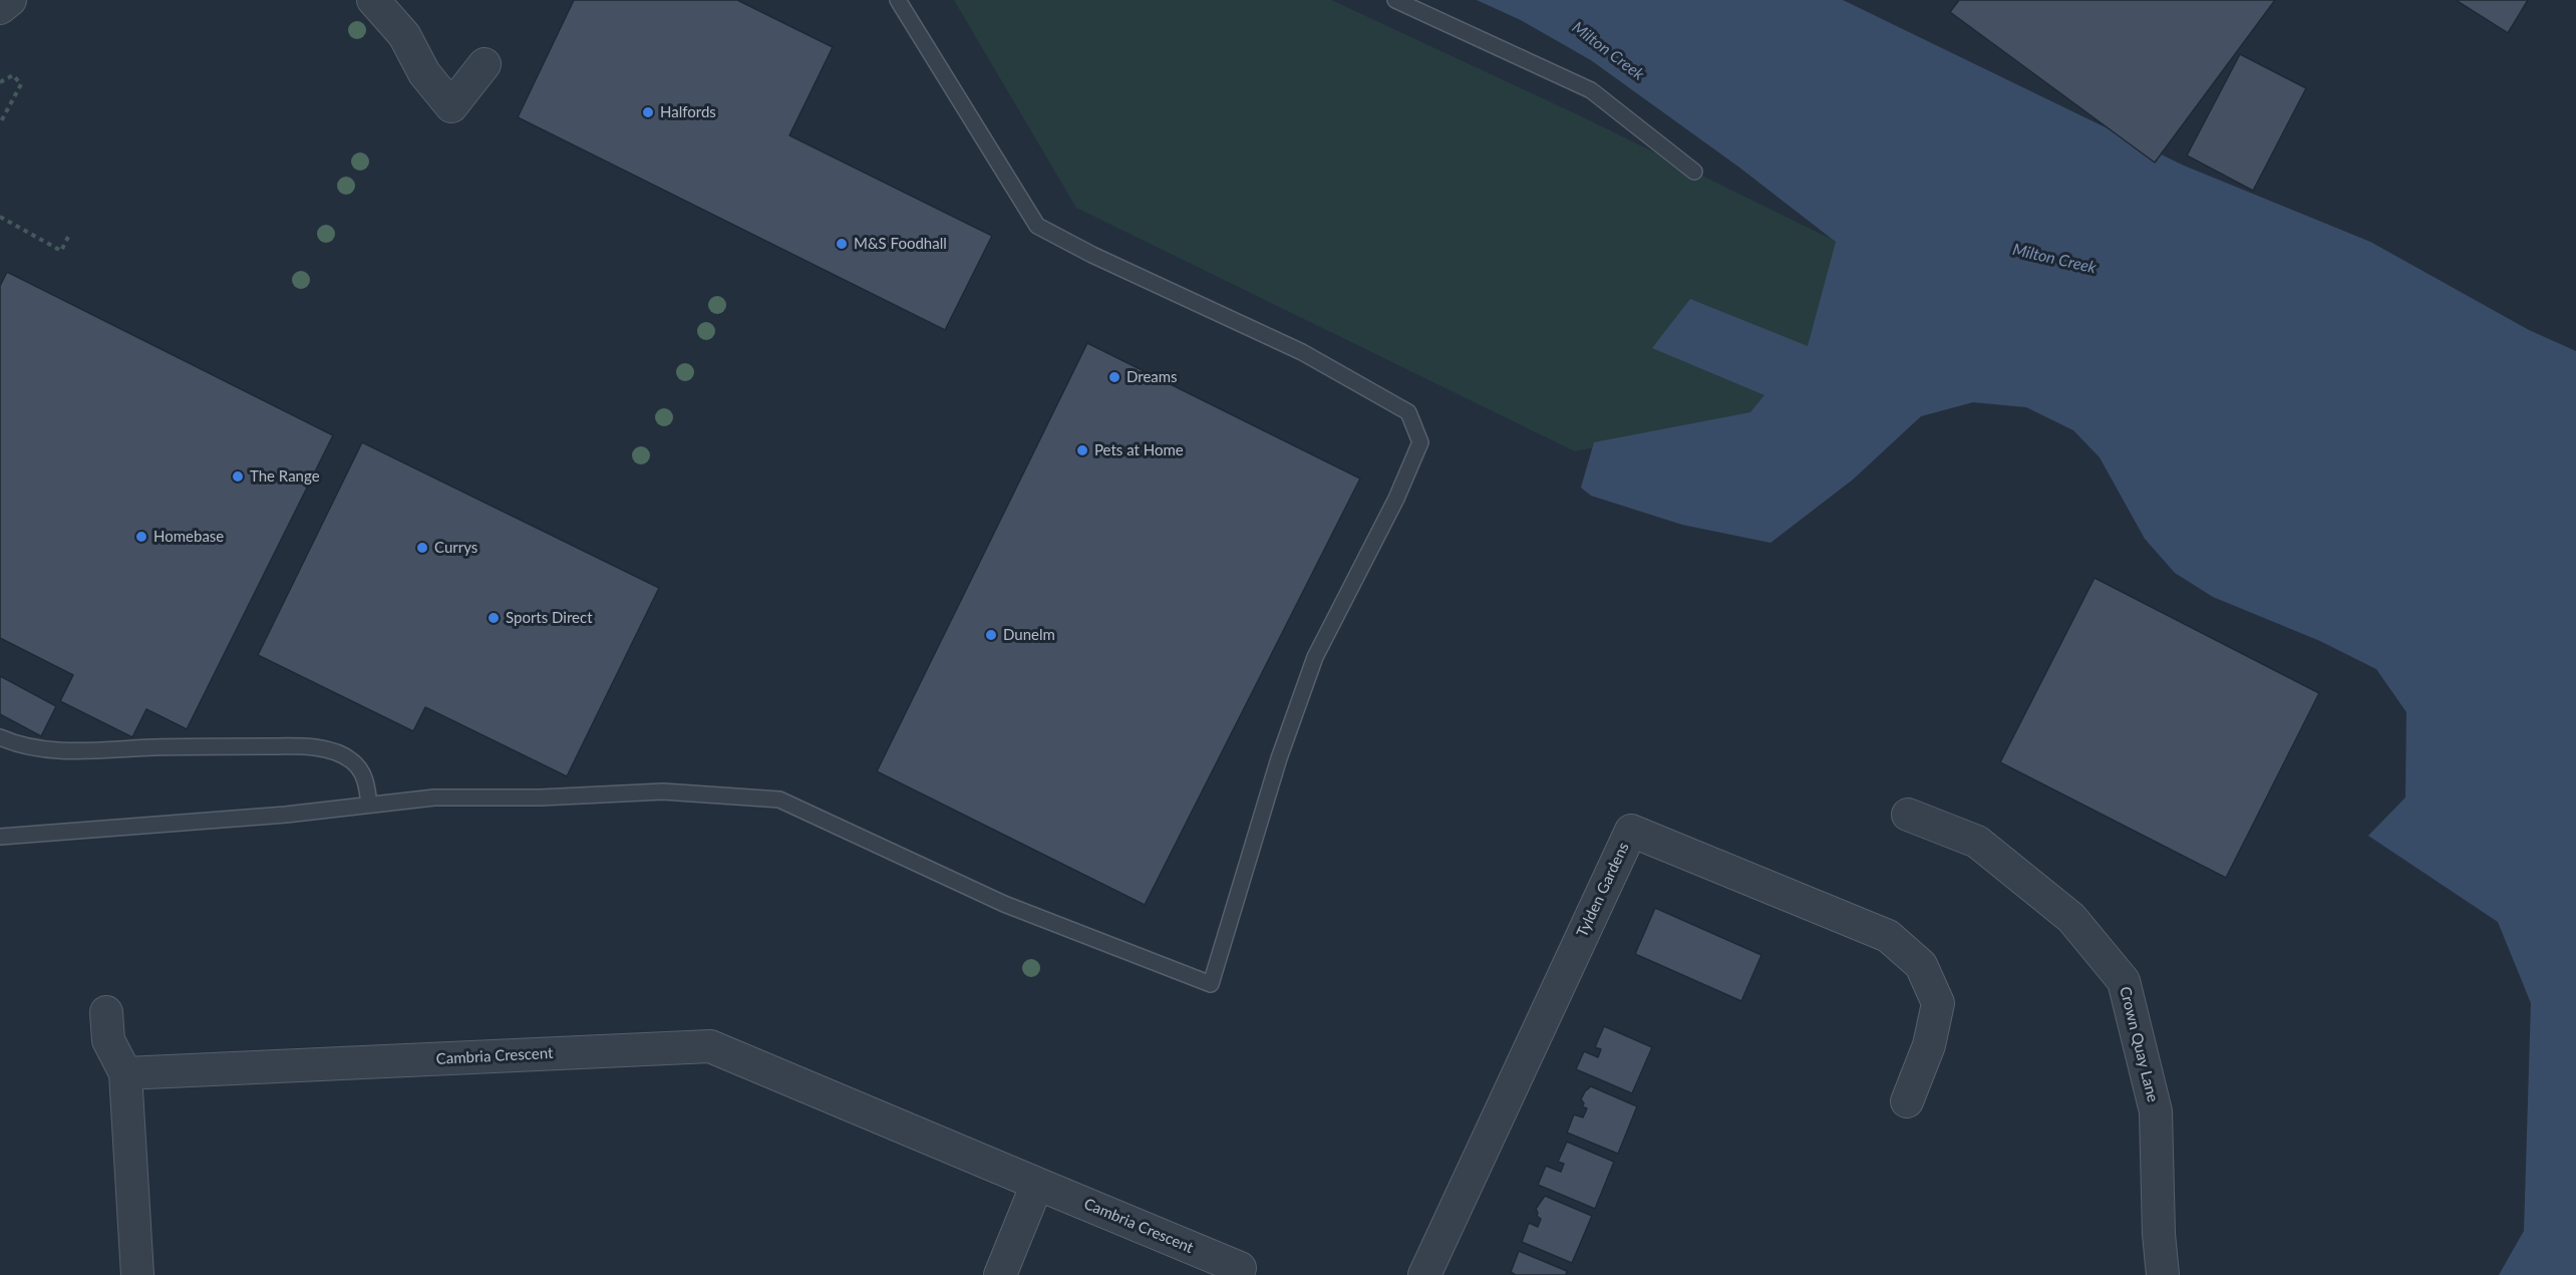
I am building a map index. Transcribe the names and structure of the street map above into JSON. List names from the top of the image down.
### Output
{
  "streets": {
    "street": ["Tylden Gardens", "Crown Quay Lane", "Cambria Crescent"]
  },
  "water": ["Milton Creek"],
  "places": [
    "Halfords",
    "M&S Foodhall",
    "Dreams",
    "Pets at Home",
    "The Range",
    "Homebase",
    "Currys",
    "Sports Direct",
    "Dunelm"
  ]
}
